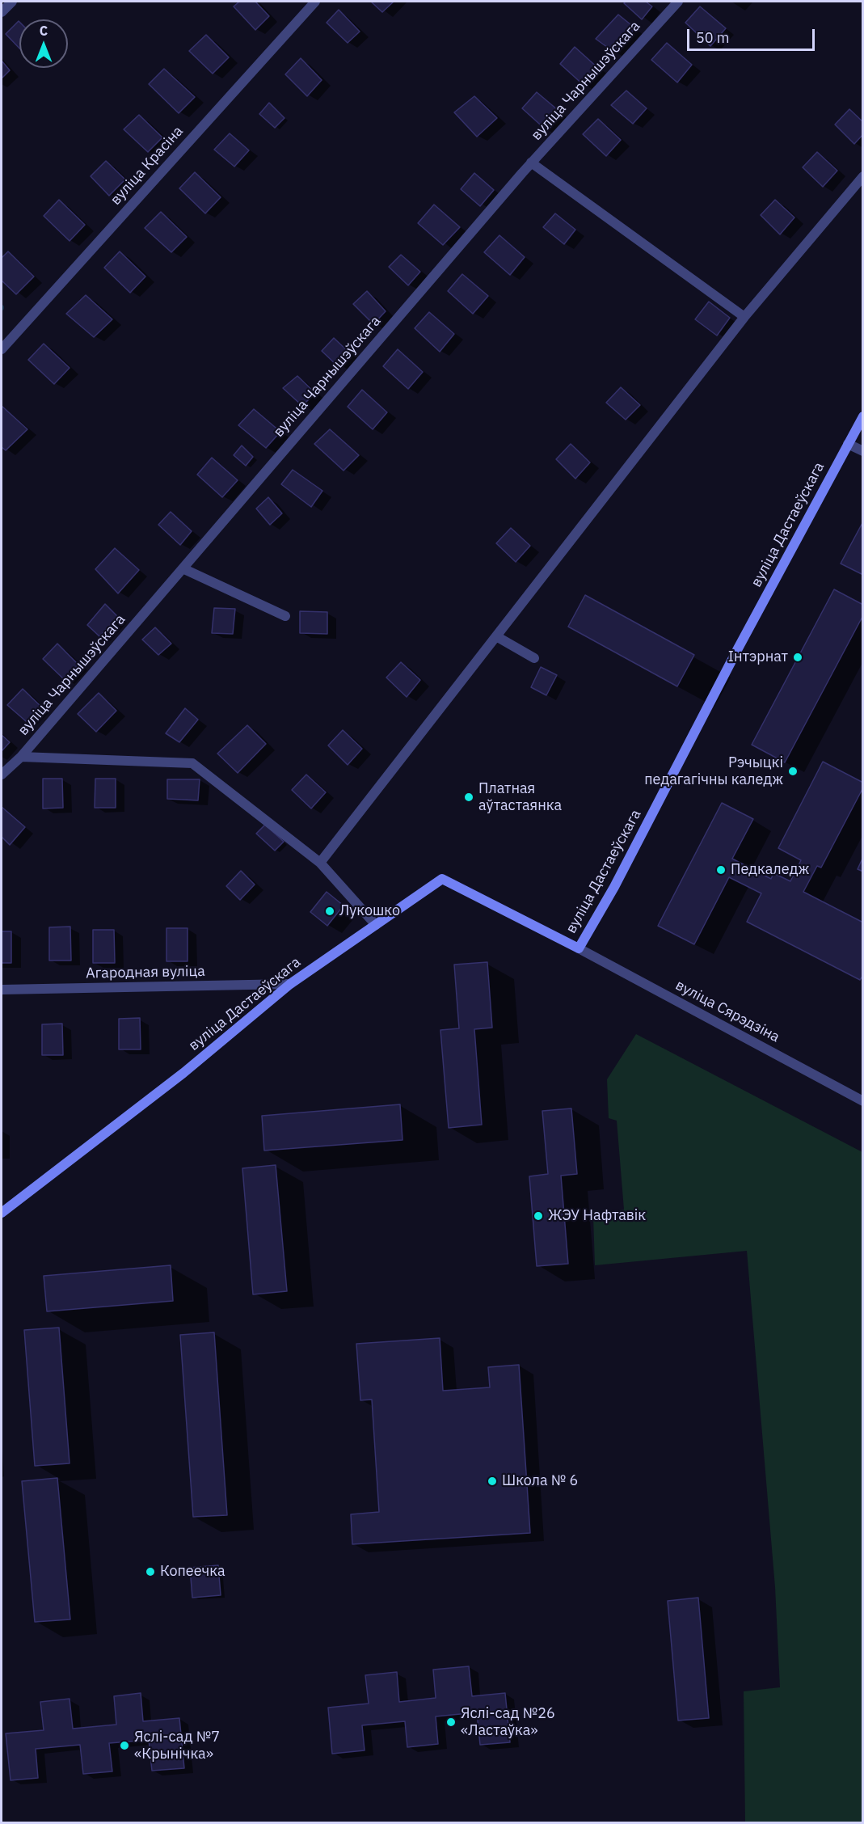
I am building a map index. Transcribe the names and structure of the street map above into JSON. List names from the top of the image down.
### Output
{
  "streets": {
    "street": [
      "вуліца Чарнышэўскага",
      "вуліца Красіна",
      "вуліца Дастаеўскага",
      "Агародная вуліца",
      "вуліца Сярэдзіна"
    ]
  },
  "crossings": [
    ["вуліца Дастаеўскага", "Агародная вуліца"],
    ["вуліца Дастаеўскага", "вуліца Сярэдзіна"]
  ],
  "places": [
    "Інтэрнат",
    "Рэчыцкі педагагічны каледж",
    "Платная аўтастаянка",
    "Педкаледж",
    "Лукошко",
    "ЖЭУ Нафтавік",
    "Школа № 6",
    "Копеечка",
    "Яслі-сад №26 «Ластаўка»",
    "Яслі-сад №7 «Крынічка»"
  ],
  "scale_bar": "50 m",
  "north": "top"
}
